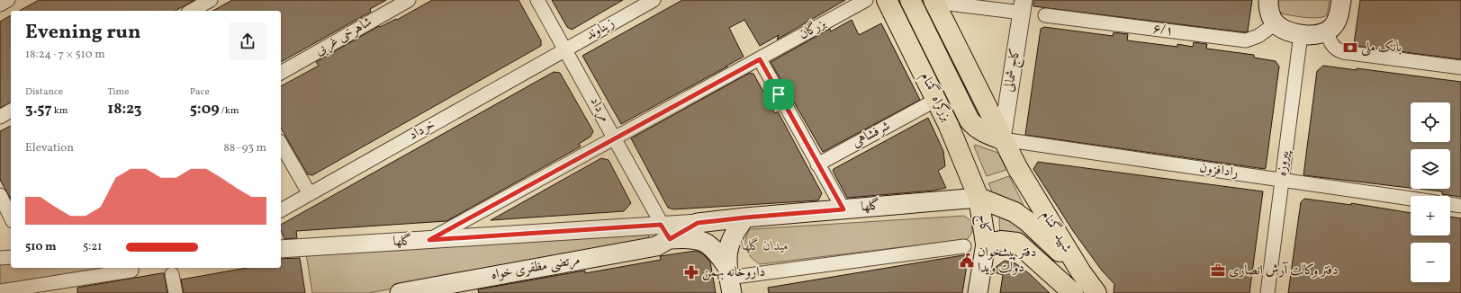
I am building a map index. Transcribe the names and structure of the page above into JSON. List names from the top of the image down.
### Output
{
  "streets": {
    "main road": [
      "بزرگراه گمنام",
      "گلها",
      "کاج",
      "شهید گمنام",
      "مرتضی مظفری خواه"
    ],
    "street": [
      "زیناوند",
      "بزرگان",
      "۶/۱",
      "شاهرخی غربی",
      "کاج شمالی",
      "مرداد",
      "خرداد",
      "شرفشاهی",
      "پیروزه",
      "رادافزون"
    ]
  },
  "crossings": [
    ["زیناوند", "مرداد"],
    ["زیناوند", "خرداد"],
    ["بزرگان", "مرداد"],
    ["بزرگان", "گلها"],
    ["کاج شمالی", "رادافزون"],
    ["کاج شمالی", "شهید گمنام"],
    ["بزرگراه گمنام", "گلها"],
    ["بزرگراه گمنام", "کاج"],
    ["مرداد", "خرداد"],
    ["مرداد", "گلها"],
    ["مرداد", "مرتضی مظفری خواه"],
    ["پیروزه", "رادافزون"],
    ["رادافزون", "شهید گمنام"],
    ["گلها", "کاج"],
    ["گلها", "مرتضی مظفری خواه"]
  ],
  "parks": ["میدان گلها"],
  "places": {
    "bank": ["بانک ملی"],
    "public building": ["دفتر پیشخوان دولت ویدا"],
    "office": ["دفتر وکالت آرش انصاری"],
    "pharmacy": ["داروخانه بهمن"]
  },
  "page": {
    "heading": ["Evening run", "18:24 · 7 × 510 m"],
    "stats": [
      ["Distance", "3.57 km"],
      ["Time", "18:23"],
      ["Pace", "5:09 /km"]
    ],
    "map_buttons": ["+", "−"],
    "chart": ["Elevation", "88–93 m"],
    "list": [
      {
        "name": "510 m",
        "note": "5:21"
      }
    ]
  }
}
